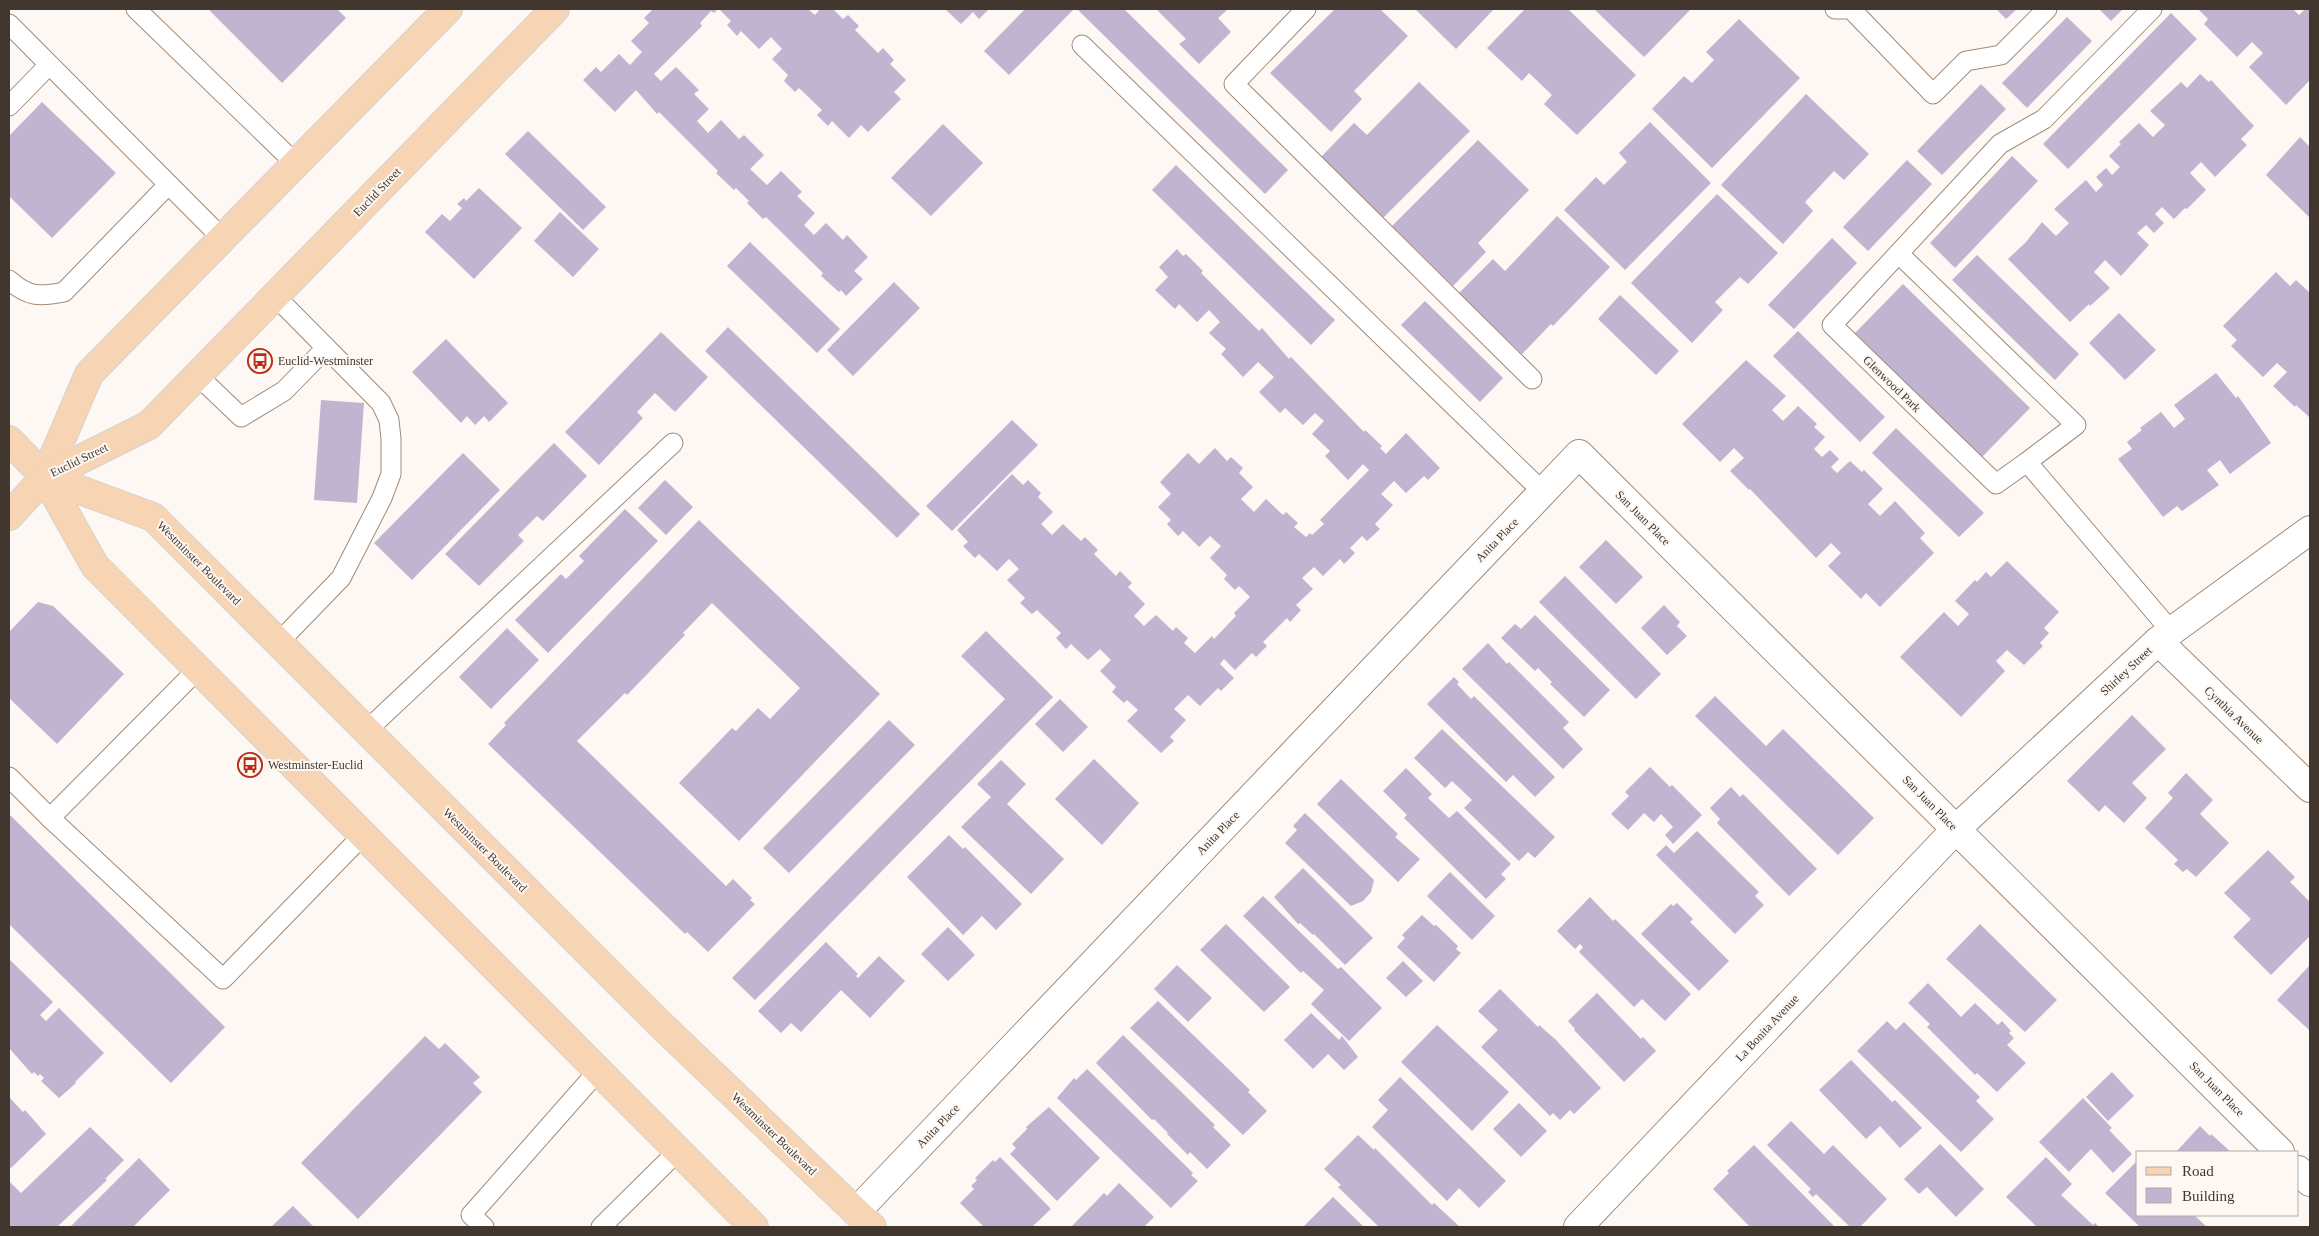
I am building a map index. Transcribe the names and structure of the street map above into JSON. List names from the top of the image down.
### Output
{
  "streets": {
    "main road": ["Euclid Street", "Westminster Boulevard"],
    "street": [
      "San Juan Place",
      "Anita Place",
      "Shirley Street",
      "Cynthia Avenue",
      "La Bonita Avenue"
    ],
    "lane": ["Glenwood Park"]
  },
  "crossings": [
    ["Euclid Street", "Westminster Boulevard"],
    ["San Juan Place", "Anita Place"],
    ["San Juan Place", "Shirley Street"],
    ["San Juan Place", "La Bonita Avenue"],
    ["Anita Place", "Westminster Boulevard"],
    ["Shirley Street", "Cynthia Avenue"],
    ["Shirley Street", "La Bonita Avenue"]
  ],
  "places": {
    "bus stop": ["Euclid-Westminster", "Westminster-Euclid"]
  },
  "legend": ["Road", "Building"]
}
